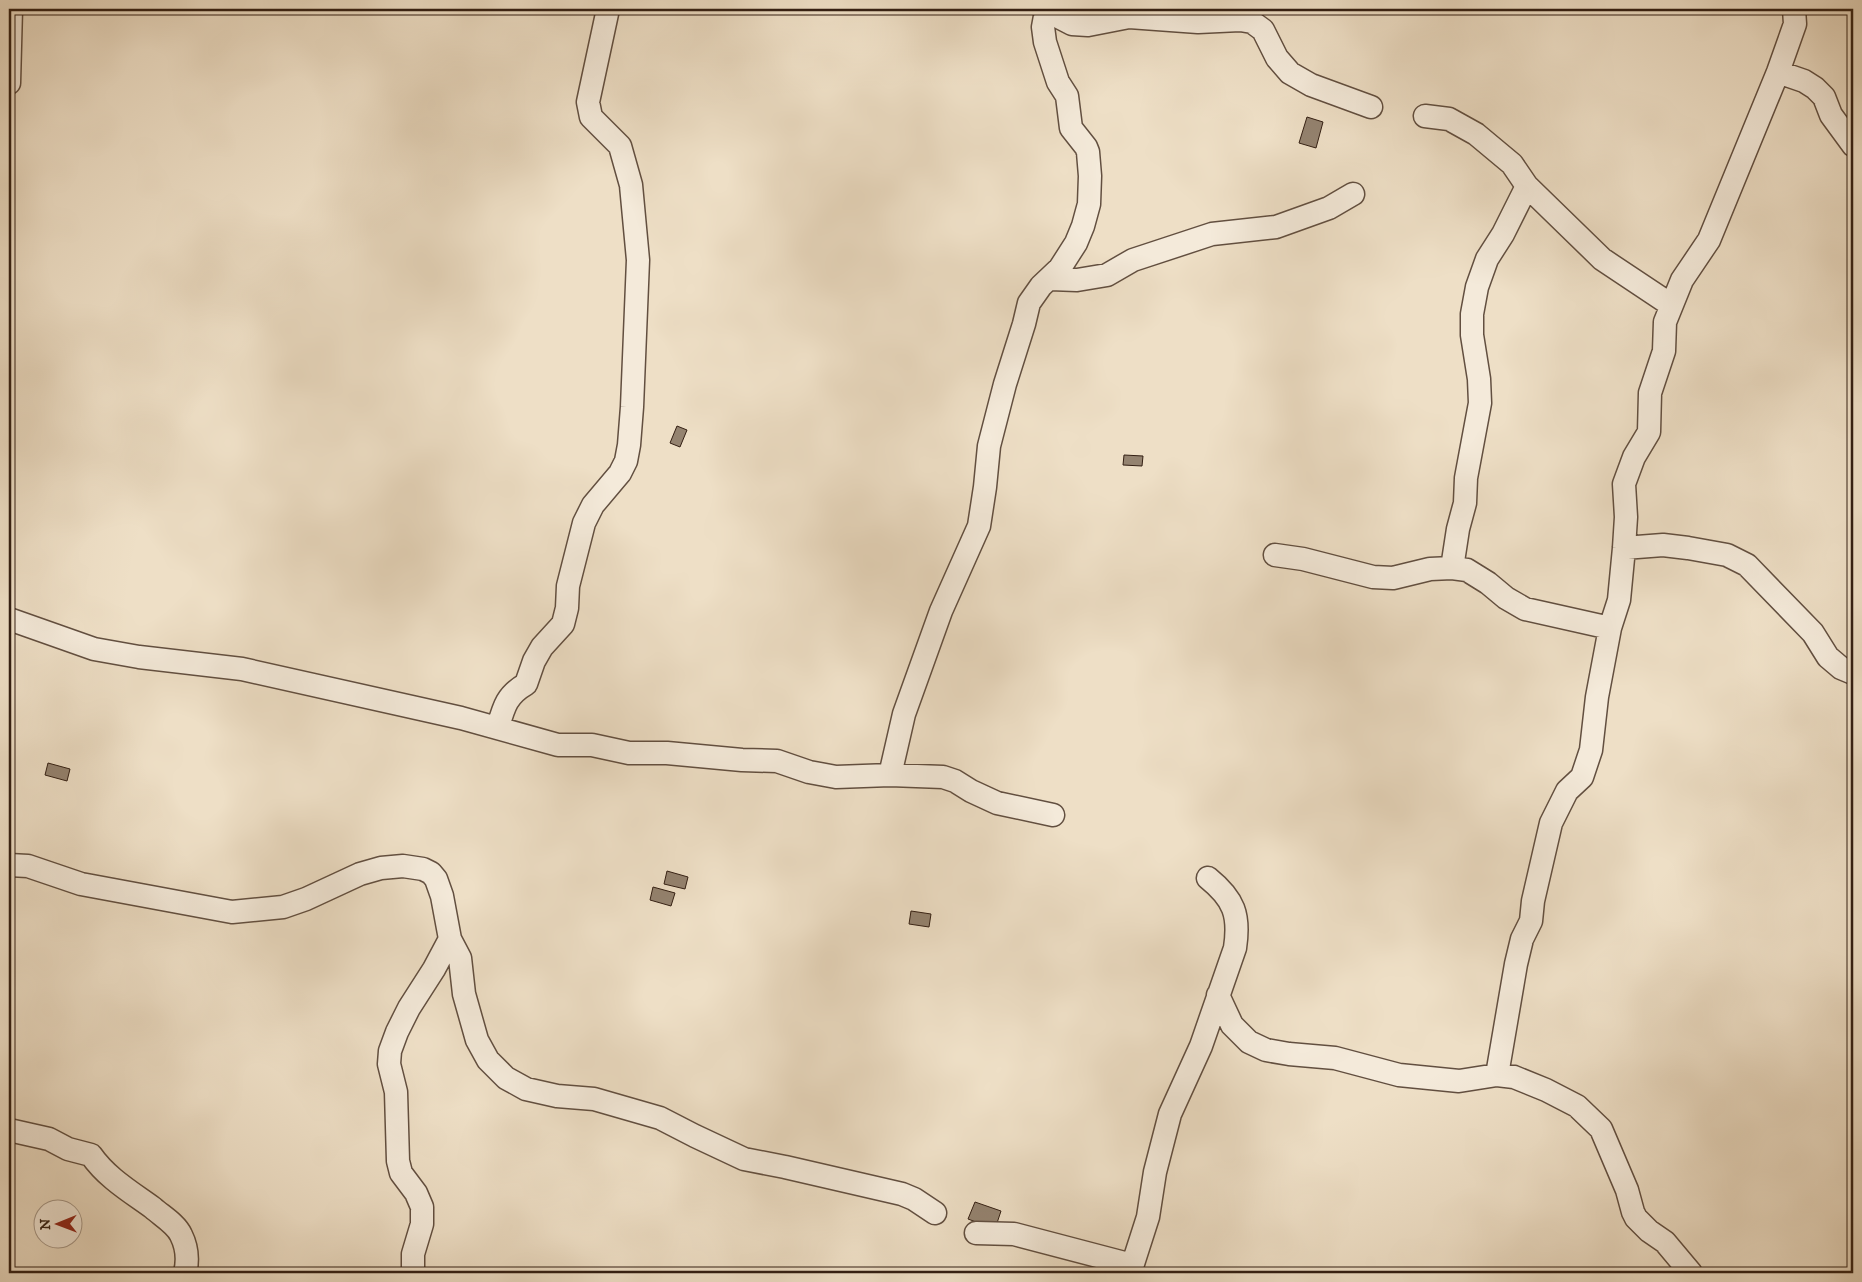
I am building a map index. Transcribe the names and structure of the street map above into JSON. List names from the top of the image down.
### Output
{
  "north": "left"
}
